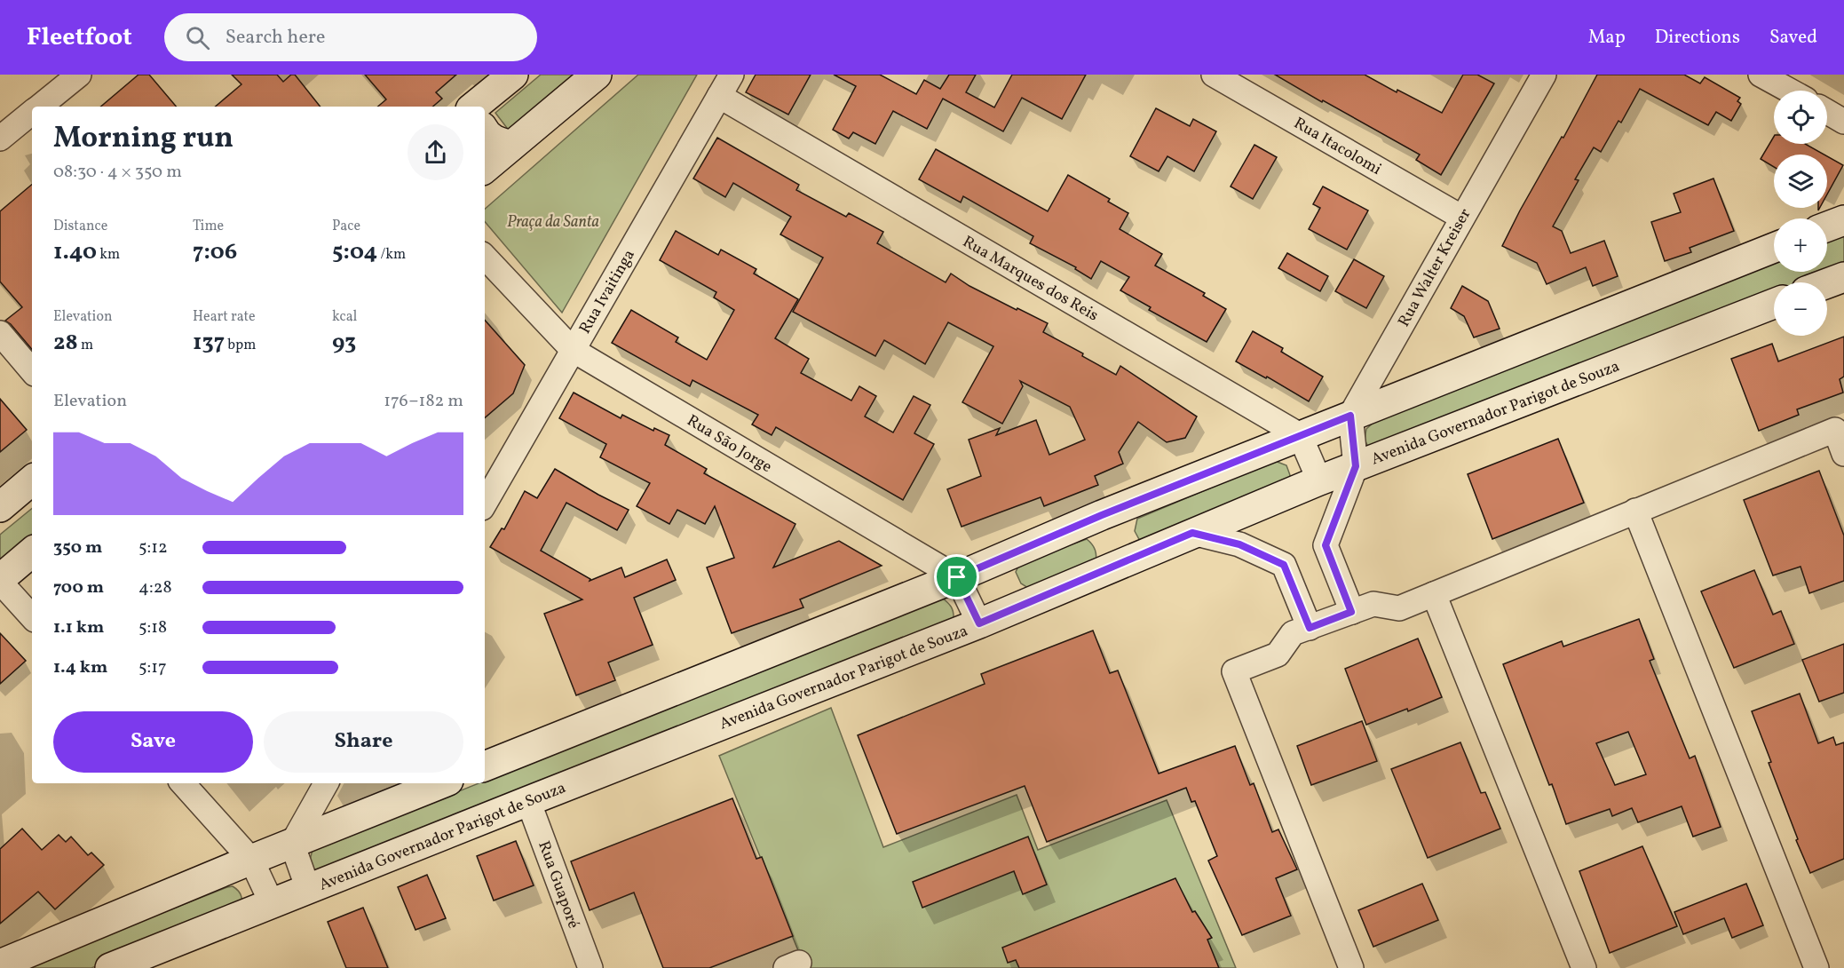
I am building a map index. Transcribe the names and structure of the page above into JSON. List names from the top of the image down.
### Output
{
  "streets": {
    "street": [
      "Rua Itacolomi",
      "Rua Walter Kreiser",
      "Rua Marques dos Reis",
      "Rua Ivaitinga",
      "Avenida Governador Parigot de Souza",
      "Rua São Jorge",
      "Rua Guaporé"
    ]
  },
  "crossings": [
    ["Rua Itacolomi", "Rua Walter Kreiser"],
    ["Rua Marques dos Reis", "Rua Ivaitinga"],
    ["Rua Ivaitinga", "Rua São Jorge"],
    ["Avenida Governador Parigot de Souza", "Rua Guaporé"]
  ],
  "parks": ["Praça da Santa"],
  "page": {
    "header": "Fleetfoot",
    "search": "Search here",
    "nav": ["Map", "Directions", "Saved"],
    "map_buttons": ["+", "−"],
    "heading": ["Morning run", "08:30 · 4 × 350 m"],
    "stats": [
      ["Distance", "1.40 km"],
      ["Time", "7:06"],
      ["Pace", "5:04 /km"],
      ["Elevation", "28 m"],
      ["Heart rate", "137 bpm"],
      ["kcal", "93"]
    ],
    "chart": ["Elevation", "176–182 m"],
    "list": [
      {
        "name": "350 m",
        "note": "5:12"
      },
      {
        "name": "700 m",
        "note": "4:28"
      },
      {
        "name": "1.1 km",
        "note": "5:18"
      },
      {
        "name": "1.4 km",
        "note": "5:17"
      }
    ],
    "buttons": ["Save", "Share"]
  }
}
